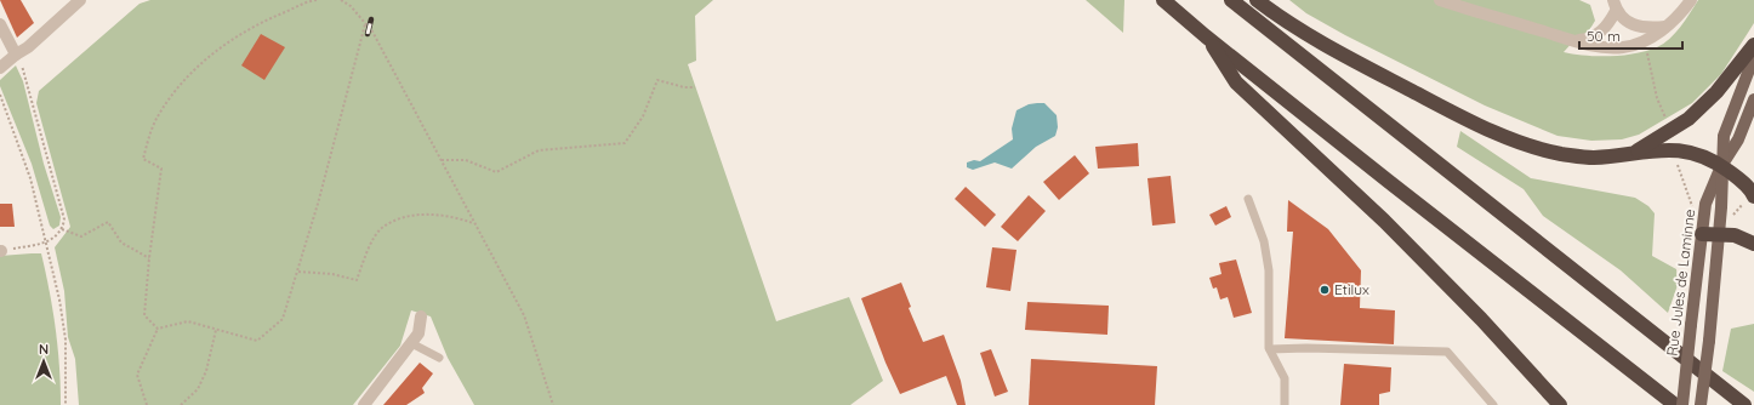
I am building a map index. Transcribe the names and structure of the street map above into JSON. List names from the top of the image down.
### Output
{
  "streets": {
    "main road": ["Rue Jules de Laminne"]
  },
  "places": ["Etilux"],
  "scale_bar": "50 m",
  "north": "top"
}
